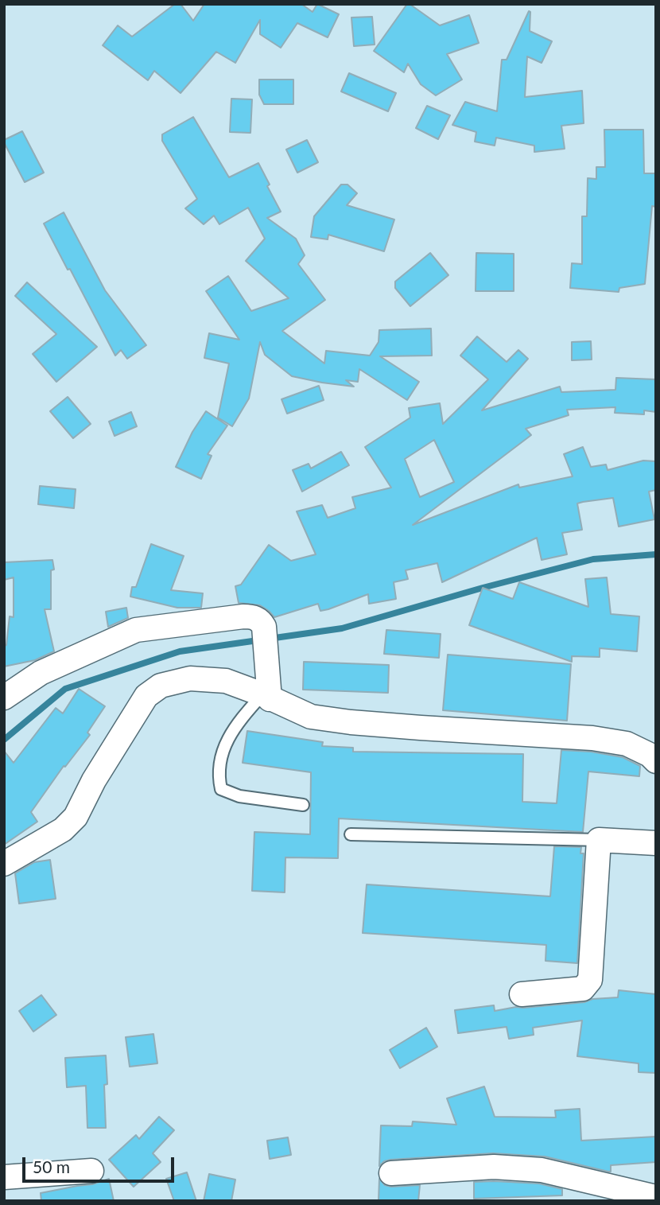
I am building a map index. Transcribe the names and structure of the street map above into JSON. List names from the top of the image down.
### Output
{
  "scale_bar": "50 m"
}
